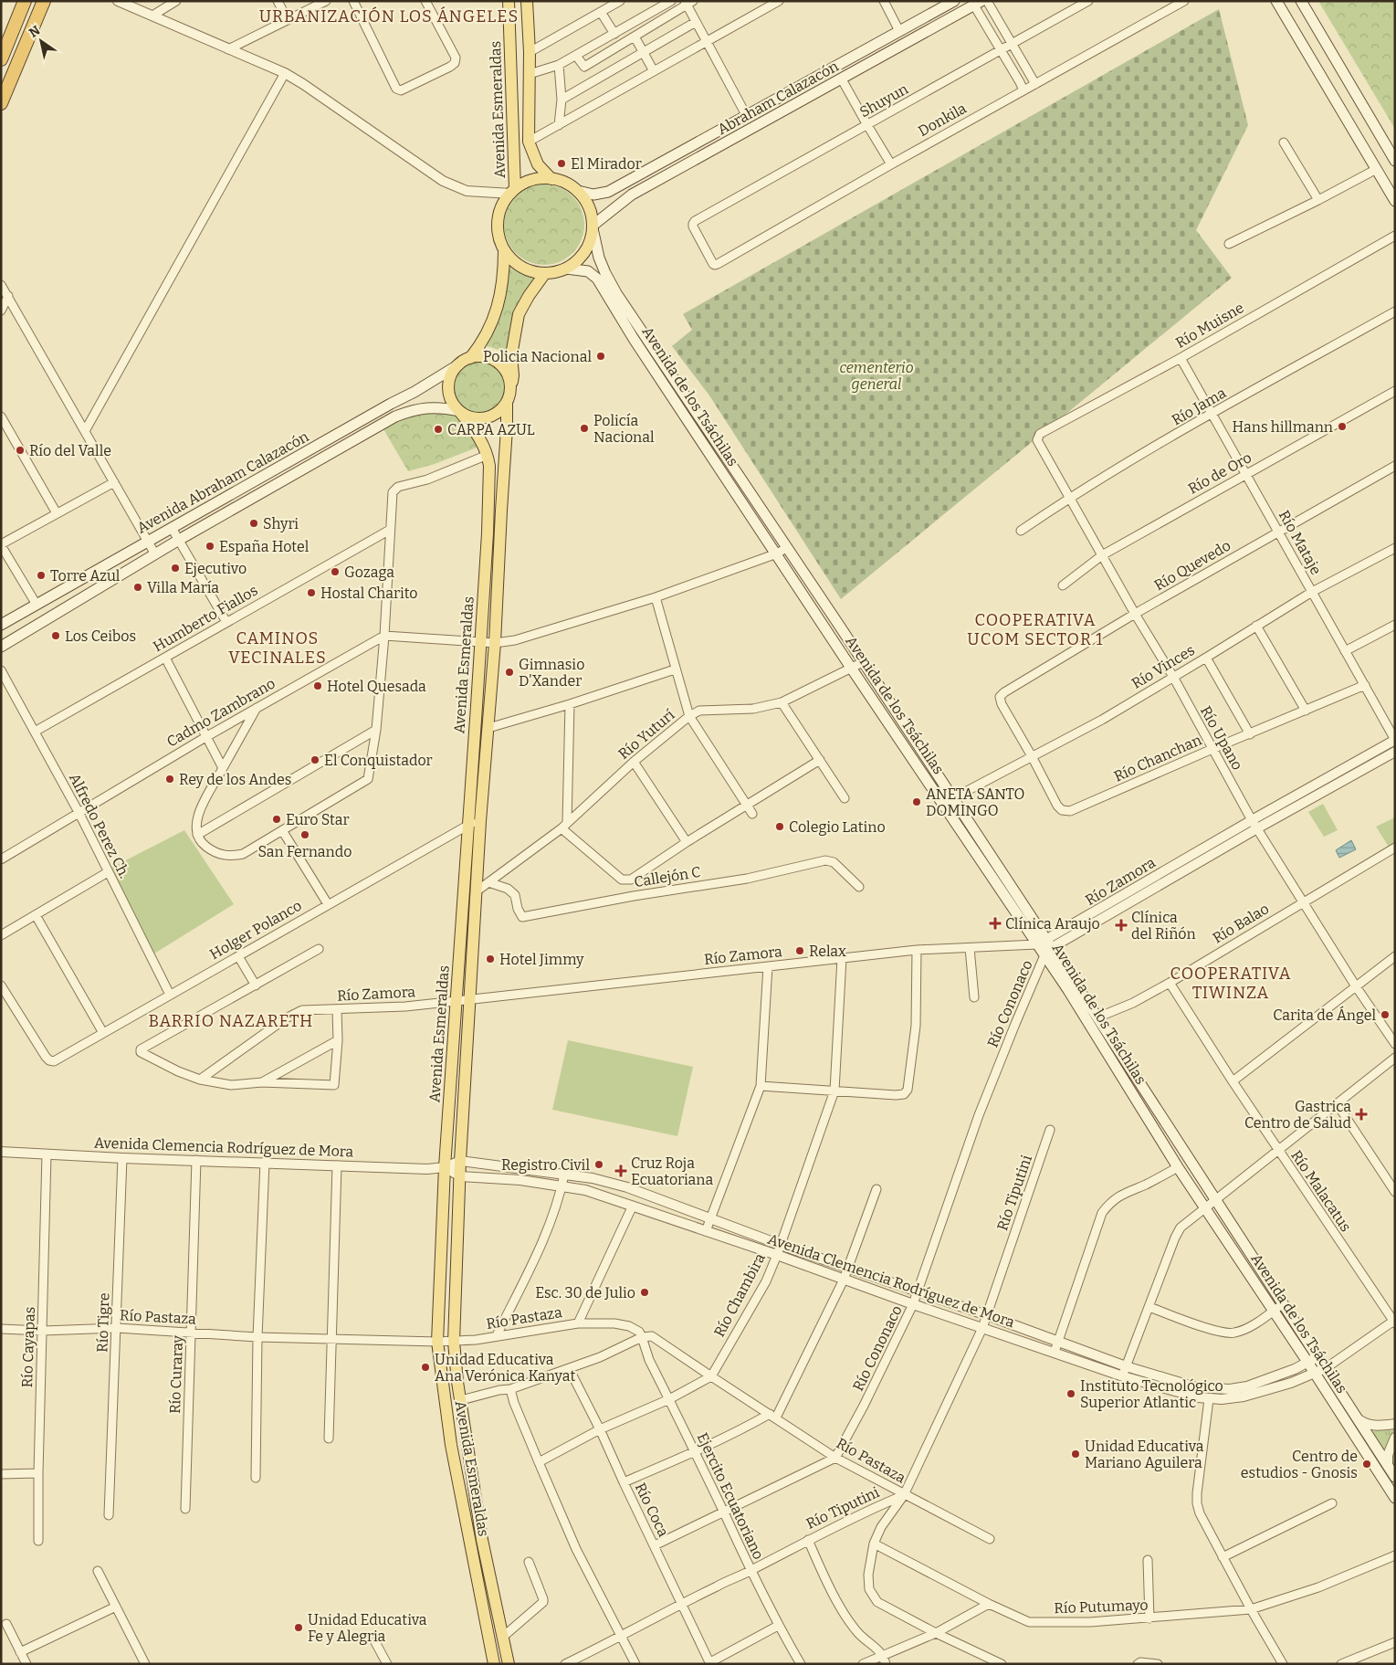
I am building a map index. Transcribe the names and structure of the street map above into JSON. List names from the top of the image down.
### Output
{
  "streets": {
    "main road": [
      "Abraham Calazacón",
      "Avenida Esmeraldas",
      "Avenida de los Tsáchilas",
      "Avenida Abraham Calazacón"
    ],
    "street": [
      "Shuyun",
      "Donkila",
      "Río Muisne",
      "Río Jama",
      "Río de Oro",
      "Río Mataje",
      "Río Quevedo",
      "Humberto Fiallos",
      "Río Vinces",
      "Cadmo Zambrano",
      "Río Yuturí",
      "Río Upano",
      "Río Chanchan",
      "Alfredo Perez Ch.",
      "Callejón C",
      "Río Zamora",
      "Río Balao",
      "Holger Polanco",
      "Río Cononaco",
      "Avenida Clemencia Rodríguez de Mora",
      "Río Malacatus",
      "Río Tiputini",
      "Río Chambira",
      "Río Pastaza",
      "Río Tigre",
      "Río Cayapas",
      "Río Curaray",
      "Ejercito Ecuatoriano",
      "Río Coca",
      "Río Putumayo"
    ]
  },
  "crossings": [
    ["Abraham Calazacón", "Avenida Esmeraldas"],
    ["Abraham Calazacón", "Avenida de los Tsáchilas"],
    ["Shuyun", "Donkila"],
    ["Avenida Esmeraldas", "Avenida de los Tsáchilas"],
    ["Avenida Esmeraldas", "Avenida Abraham Calazacón"],
    ["Avenida Esmeraldas", "Río Yuturí"],
    ["Avenida Esmeraldas", "Río Zamora"],
    ["Avenida Esmeraldas", "Holger Polanco"],
    ["Avenida Esmeraldas", "Avenida Clemencia Rodríguez de Mora"],
    ["Avenida Esmeraldas", "Río Pastaza"],
    ["Río Muisne", "Río Mataje"],
    ["Río Muisne", "Río Upano"],
    ["Avenida de los Tsáchilas", "Río Vinces"],
    ["Avenida de los Tsáchilas", "Río Yuturí"],
    ["Avenida de los Tsáchilas", "Río Zamora"],
    ["Avenida de los Tsáchilas", "Río Balao"],
    ["Avenida de los Tsáchilas", "Río Cononaco"],
    ["Avenida de los Tsáchilas", "Avenida Clemencia Rodríguez de Mora"],
    ["Río Jama", "Río Mataje"],
    ["Río Jama", "Río Upano"],
    ["Río de Oro", "Río Mataje"],
    ["Río de Oro", "Río Upano"],
    ["Río Mataje", "Río Quevedo"],
    ["Río Mataje", "Río Vinces"],
    ["Río Mataje", "Río Chanchan"],
    ["Río Mataje", "Río Zamora"],
    ["Río Quevedo", "Río Vinces"],
    ["Río Quevedo", "Río Upano"],
    ["Río Quevedo", "Río Chanchan"],
    ["Humberto Fiallos", "Alfredo Perez Ch."],
    ["Río Vinces", "Río Upano"],
    ["Río Vinces", "Río Chanchan"],
    ["Cadmo Zambrano", "Alfredo Perez Ch."],
    ["Río Yuturí", "Callejón C"],
    ["Río Upano", "Río Chanchan"],
    ["Río Upano", "Río Zamora"],
    ["Río Upano", "Río Balao"],
    ["Alfredo Perez Ch.", "Holger Polanco"],
    ["Río Zamora", "Río Cononaco"],
    ["Río Zamora", "Río Chambira"],
    ["Río Balao", "Río Malacatus"],
    ["Río Cononaco", "Avenida Clemencia Rodríguez de Mora"],
    ["Río Cononaco", "Río Pastaza"],
    ["Avenida Clemencia Rodríguez de Mora", "Río Tiputini"],
    ["Avenida Clemencia Rodríguez de Mora", "Río Chambira"],
    ["Avenida Clemencia Rodríguez de Mora", "Río Tigre"],
    ["Avenida Clemencia Rodríguez de Mora", "Río Cayapas"],
    ["Avenida Clemencia Rodríguez de Mora", "Río Curaray"],
    ["Río Tiputini", "Río Pastaza"],
    ["Río Tiputini", "Ejercito Ecuatoriano"],
    ["Río Tiputini", "Río Coca"],
    ["Río Chambira", "Río Pastaza"],
    ["Río Pastaza", "Río Tigre"],
    ["Río Pastaza", "Río Cayapas"],
    ["Río Pastaza", "Río Curaray"],
    ["Río Pastaza", "Ejercito Ecuatoriano"]
  ],
  "districts": [
    "URBANIZACIÓN LOS ÁNGELES",
    "COOPERATIVA UCOM SECTOR 1",
    "CAMINOS VECINALES",
    "COOPERATIVA TIWINZA",
    "BARRIO NAZARETH"
  ],
  "parks": ["cementerio general"],
  "places": {
    "other": [
      "El Mirador",
      "Policia Nacional",
      "Hans hillmann",
      "Policía Nacional",
      "CARPA AZUL",
      "Río del Valle",
      "Shyri",
      "España Hotel",
      "Ejecutivo",
      "Gozaga",
      "Torre Azul",
      "Villa María",
      "Hostal Charito",
      "Los Ceibos",
      "Gimnasio D'Xander",
      "Hotel Quesada",
      "El Conquistador",
      "Rey de los Andes",
      "ANETA SANTO DOMINGO",
      "Euro Star",
      "Colegio Latino",
      "San Fernando",
      "Relax",
      "Hotel Jimmy",
      "Carita de Ángel",
      "Registro Civil",
      "Esc. 30 de Julio",
      "Unidad Educativa Ana Verónica Kanyat",
      "Instituto Tecnológico Superior Atlantic",
      "Unidad Educativa Mariano Aguilera",
      "Centro de estudios - Gnosis",
      "Unidad Educativa Fe y Alegria"
    ],
    "health": [
      "Clínica Araujo",
      "Clínica del Riñón",
      "Gastrica Centro de Salud",
      "Cruz Roja Ecuatoriana"
    ]
  },
  "north": "top left"
}
